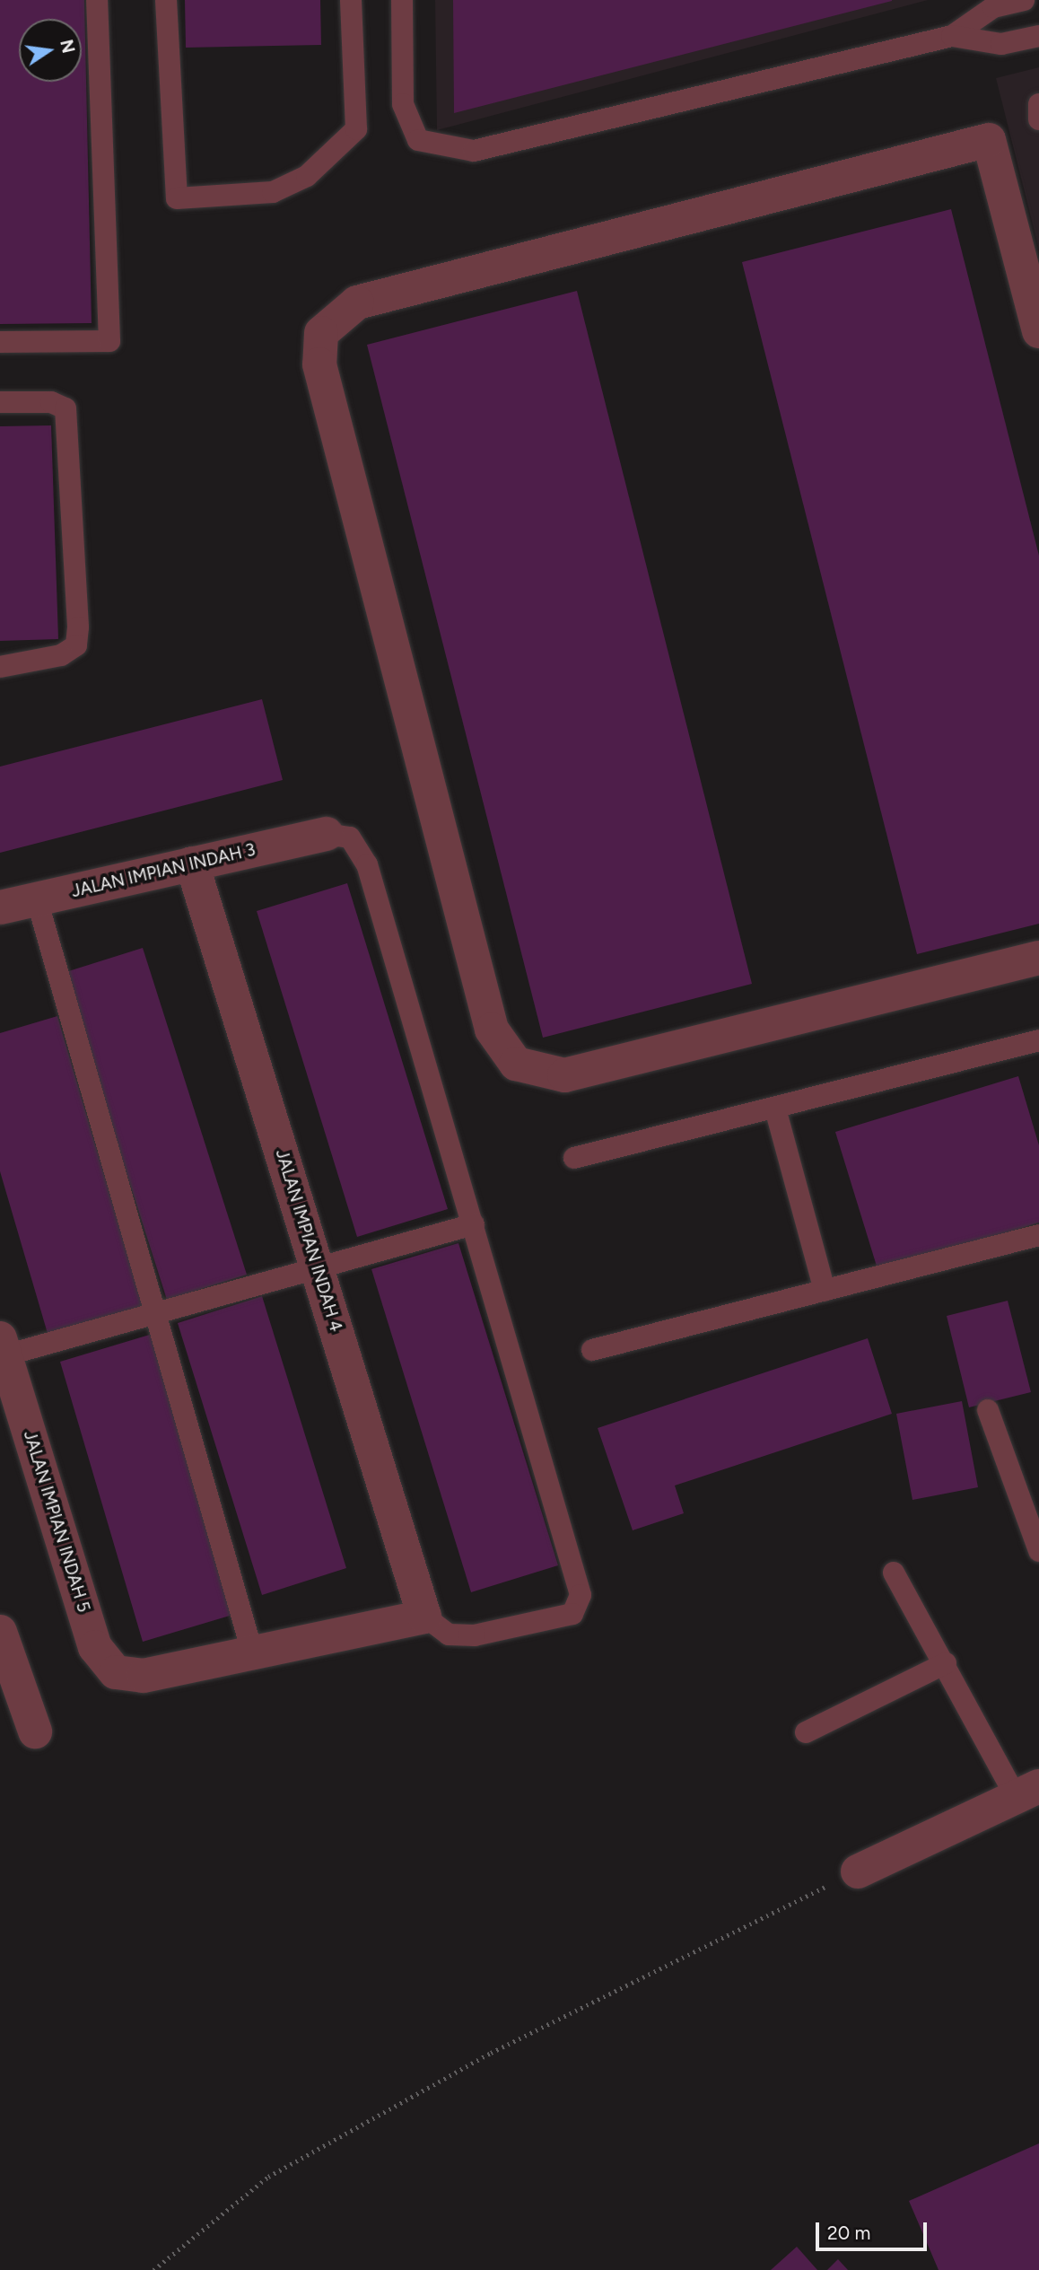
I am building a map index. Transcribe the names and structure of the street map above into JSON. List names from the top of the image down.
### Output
{
  "streets": {
    "street": ["JALAN IMPIAN INDAH 3", "JALAN IMPIAN INDAH 4", "JALAN IMPIAN INDAH 5"]
  },
  "crossings": [
    ["JALAN IMPIAN INDAH 3", "JALAN IMPIAN INDAH 4"]
  ],
  "scale_bar": "20 m",
  "north": "right"
}
